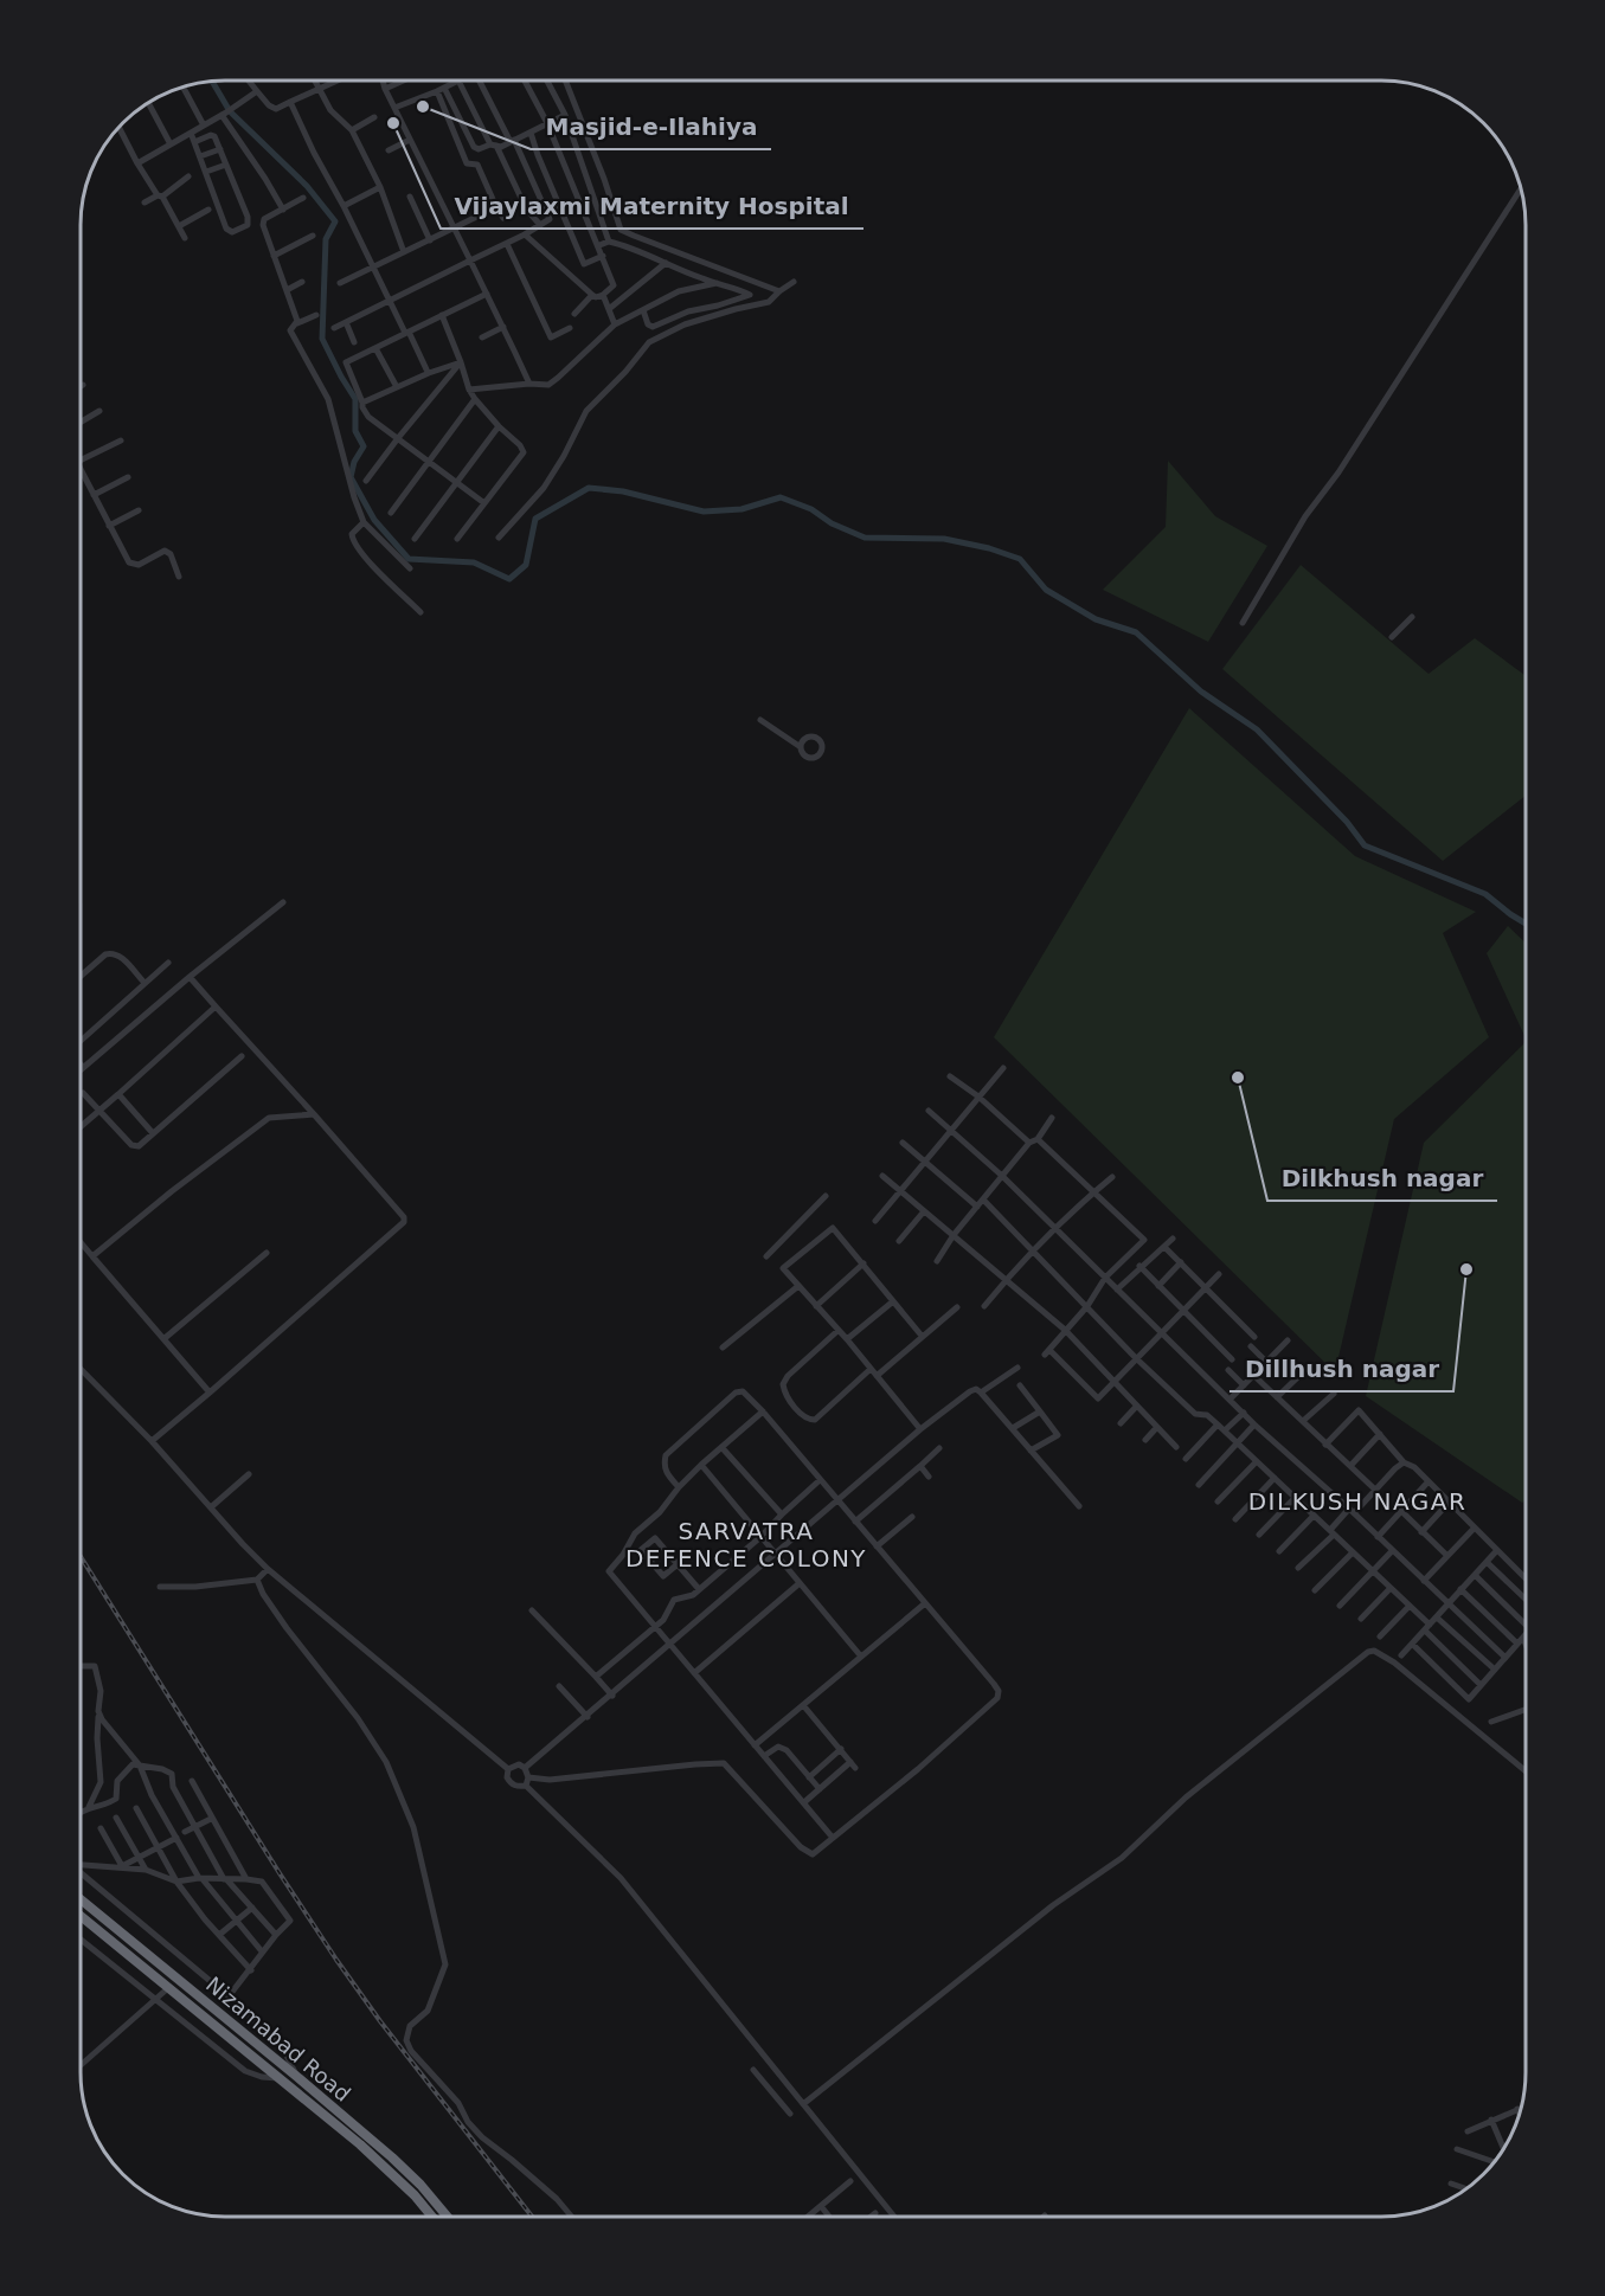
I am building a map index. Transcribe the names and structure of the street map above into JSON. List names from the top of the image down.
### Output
{
  "streets": {
    "highway": ["Nizamabad Road"]
  },
  "districts": ["DILKUSH NAGAR", "SARVATRA DEFENCE COLONY"],
  "places": [
    "Masjid-e-Ilahiya",
    "Vijaylaxmi Maternity Hospital",
    "Dilkhush nagar",
    "Dillhush nagar"
  ]
}
